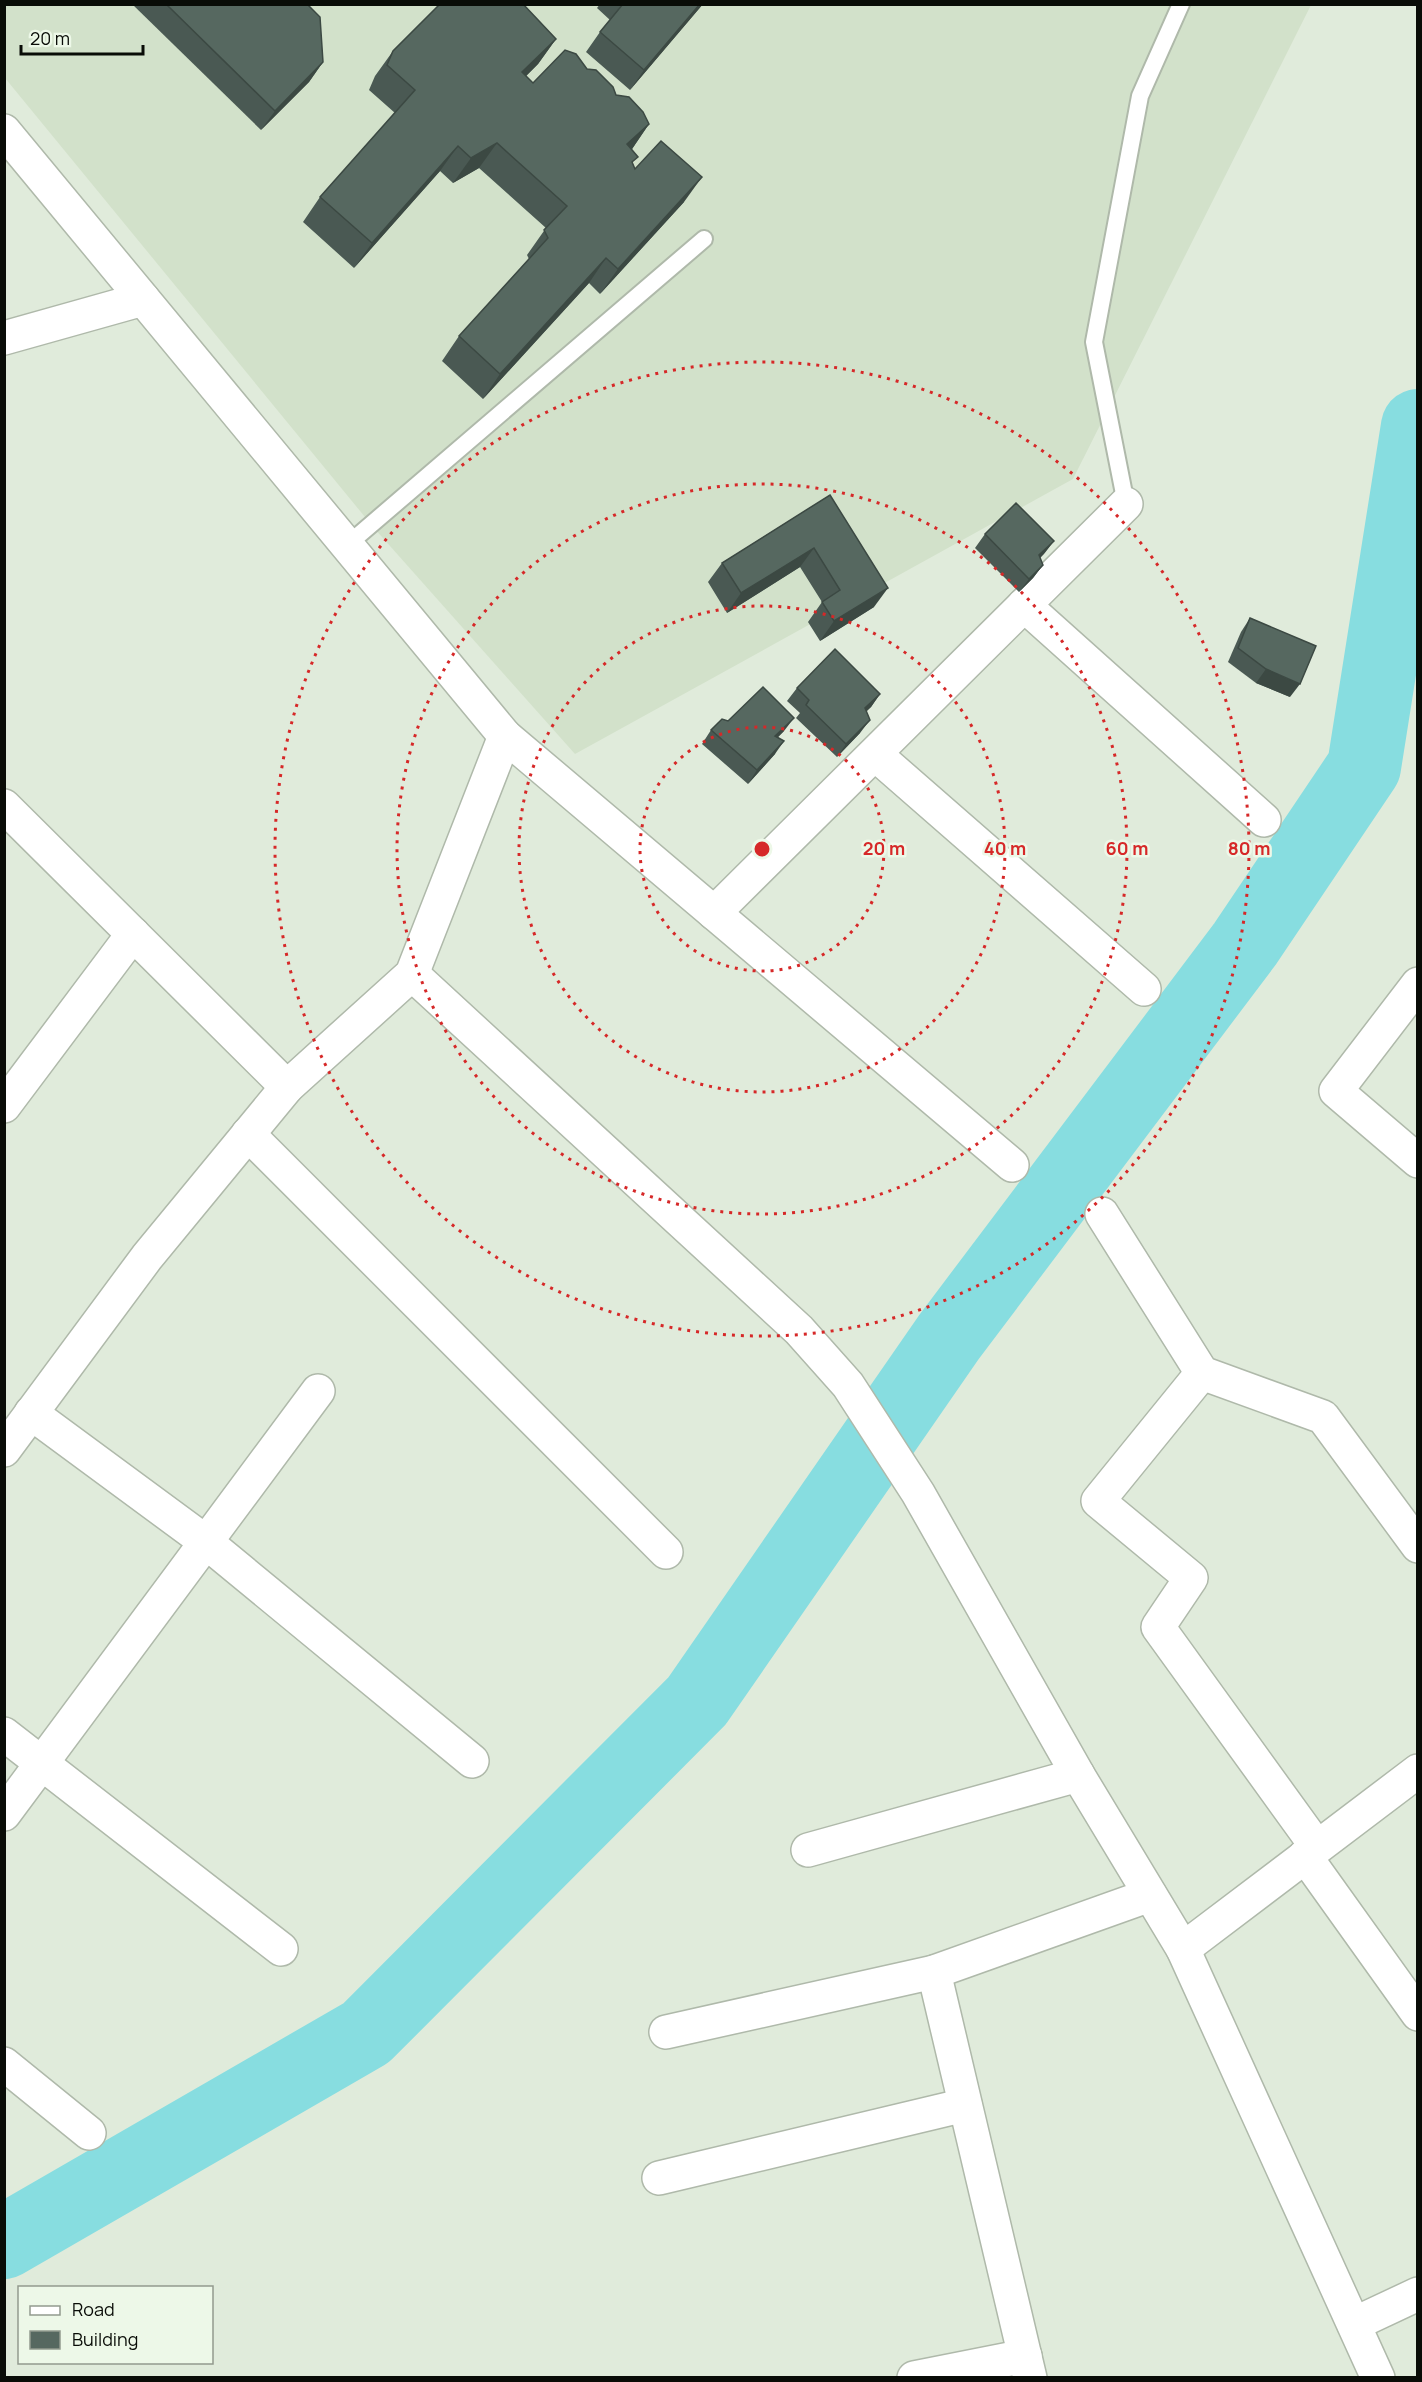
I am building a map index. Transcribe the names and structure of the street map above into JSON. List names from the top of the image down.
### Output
{
  "legend": ["Road", "Building"],
  "scale_bar": "20 m",
  "rings": [
    "20 m",
    "40 m",
    "60 m",
    "80 m"
  ]
}
